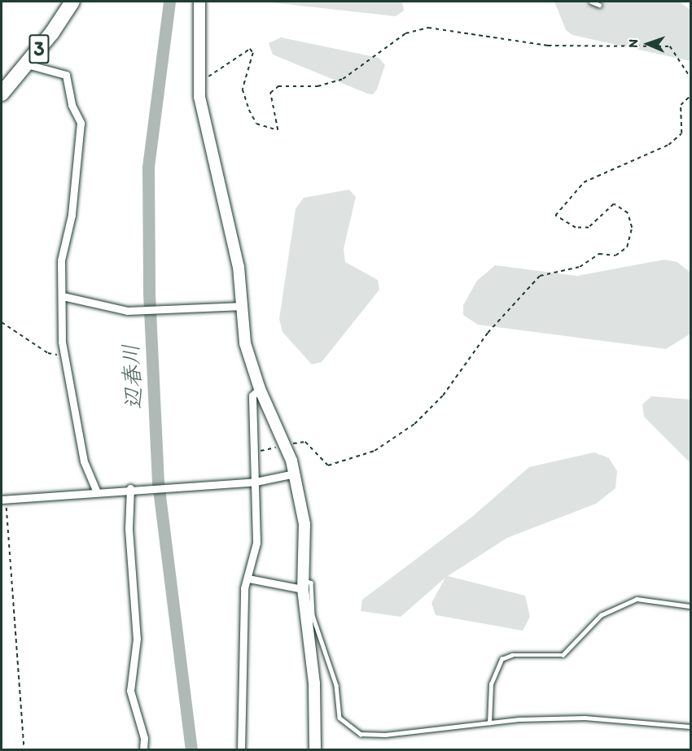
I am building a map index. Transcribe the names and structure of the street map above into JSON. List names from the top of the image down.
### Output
{
  "streets": {
    "highway": ["3"]
  },
  "water": ["辺春川"],
  "north": "left"
}
